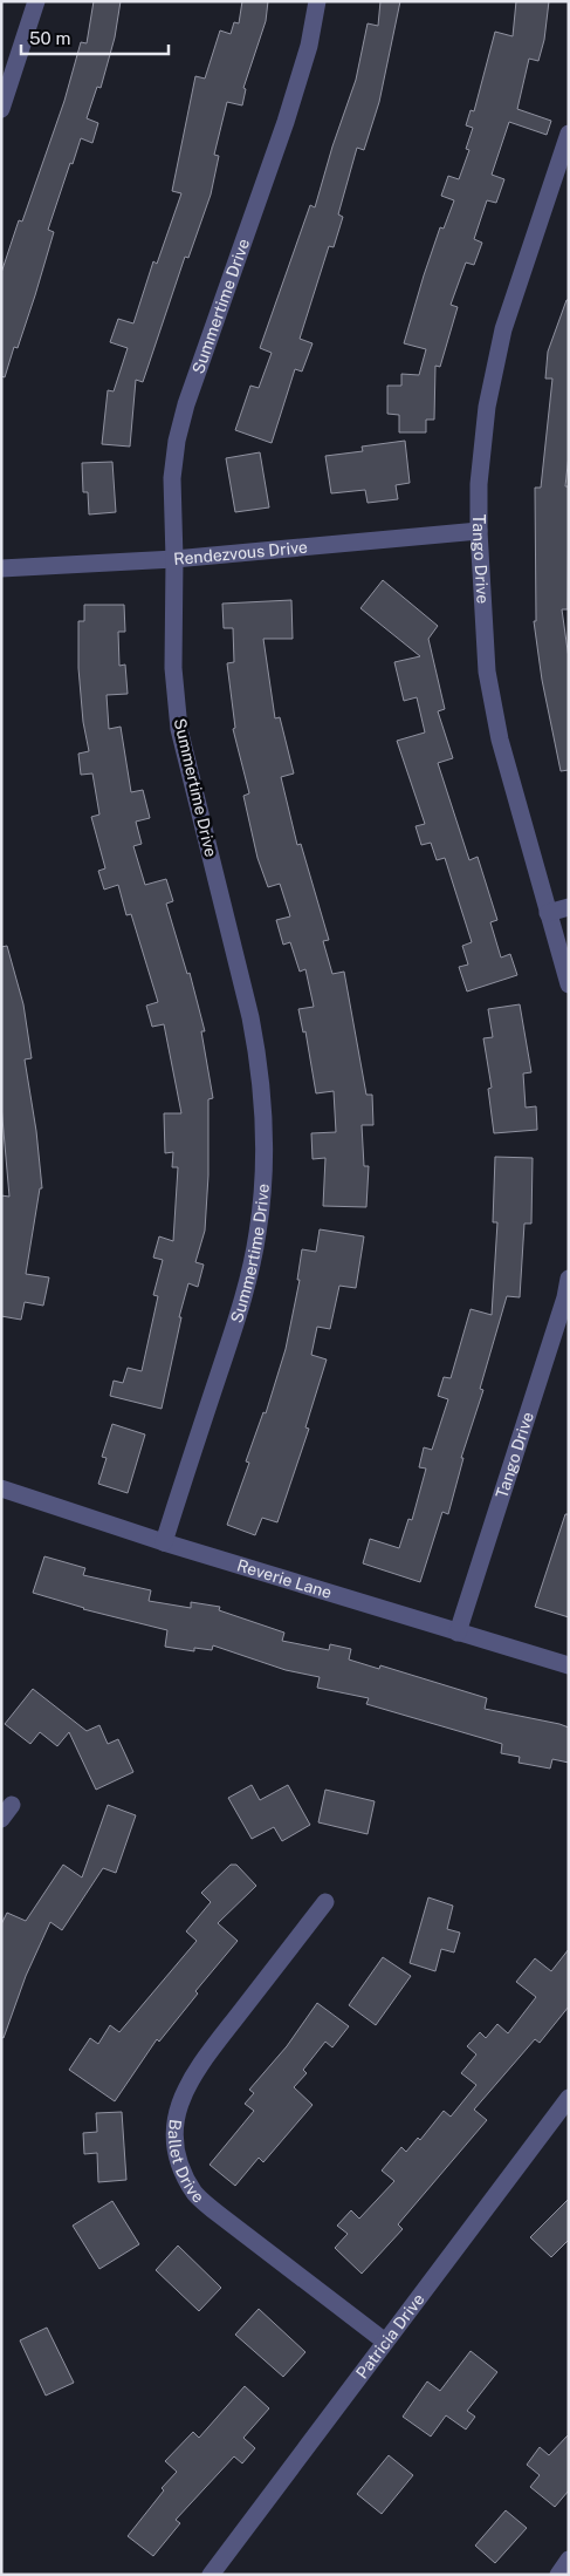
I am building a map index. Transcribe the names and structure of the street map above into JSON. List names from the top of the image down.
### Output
{
  "streets": {
    "street": [
      "Summertime Drive",
      "Rendezvous Drive",
      "Tango Drive",
      "Reverie Lane",
      "Ballet Drive",
      "Patricia Drive"
    ]
  },
  "crossings": [
    ["Summertime Drive", "Rendezvous Drive"],
    ["Summertime Drive", "Reverie Lane"],
    ["Rendezvous Drive", "Tango Drive"],
    ["Tango Drive", "Reverie Lane"],
    ["Ballet Drive", "Patricia Drive"]
  ],
  "scale_bar": "50 m"
}
